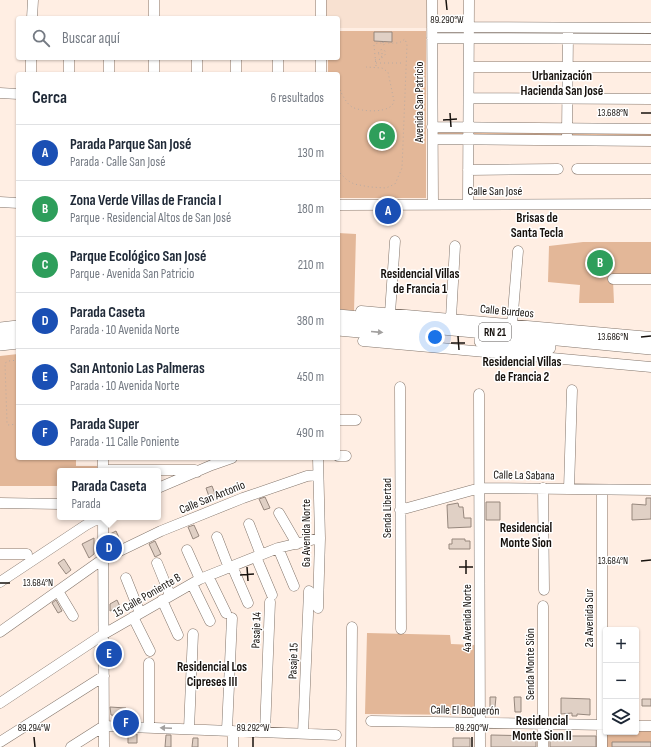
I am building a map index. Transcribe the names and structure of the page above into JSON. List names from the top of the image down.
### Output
{
  "streets": {
    "highway": ["RN 21"],
    "street": [
      "Avenida San Patricio",
      "Calle San José",
      "Calle Burdeos",
      "Calle La Sabana",
      "Calle San Antonio",
      "Senda Libertad",
      "6a Avenida Norte",
      "15 Calle Poniente B",
      "4a Avenida Norte",
      "2a Avenida Sur",
      "Pasaje 14",
      "Pasaje 15",
      "Senda Monte Sión",
      "Calle El Boquerón"
    ]
  },
  "crossings": [
    ["Avenida San Patricio", "Calle San José"],
    ["Calle La Sabana", "Senda Libertad"],
    ["Calle La Sabana", "4a Avenida Norte"],
    ["Calle La Sabana", "2a Avenida Sur"],
    ["Calle San Antonio", "6a Avenida Norte"],
    ["6a Avenida Norte", "15 Calle Poniente B"],
    ["15 Calle Poniente B", "Pasaje 14"],
    ["4a Avenida Norte", "Calle El Boquerón"],
    ["Senda Monte Sión", "Calle El Boquerón"]
  ],
  "districts": [
    "Urbanización Hacienda San José",
    "Brisas de Santa Tecla",
    "Residencial Villas de Francia 1",
    "Residencial Villas de Francia 2",
    "Residencial Monte Sion",
    "Residencial Los Cipreses III",
    "Residencial Monte Sion II"
  ],
  "page": {
    "search": "Buscar aquí",
    "heading": ["Cerca", "6 resultados"],
    "pins": [
      "C",
      "A",
      "B",
      "D",
      "E",
      "F"
    ],
    "list": [
      {
        "mark": "A",
        "name": "Parada Parque San José",
        "note": "Parada · Calle San José",
        "value": "130 m"
      },
      {
        "mark": "B",
        "name": "Zona Verde Villas de Francia I",
        "note": "Parque · Residencial Altos de San José",
        "value": "180 m"
      },
      {
        "mark": "C",
        "name": "Parque Ecológico San José",
        "note": "Parque · Avenida San Patricio",
        "value": "210 m"
      },
      {
        "mark": "D",
        "name": "Parada Caseta",
        "note": "Parada · 10 Avenida Norte",
        "value": "380 m"
      },
      {
        "mark": "E",
        "name": "San Antonio Las Palmeras",
        "note": "Parada · 10 Avenida Norte",
        "value": "450 m"
      },
      {
        "mark": "F",
        "name": "Parada Super",
        "note": "Parada · 11 Calle Poniente",
        "value": "490 m"
      }
    ],
    "popup": ["Parada Caseta", "Parada"],
    "map_buttons": ["+", "−"]
  },
  "coordinates": [
    "89.290°W",
    "13.688°N",
    "13.686°N",
    "13.684°N",
    "89.294°W",
    "89.292°W"
  ]
}
